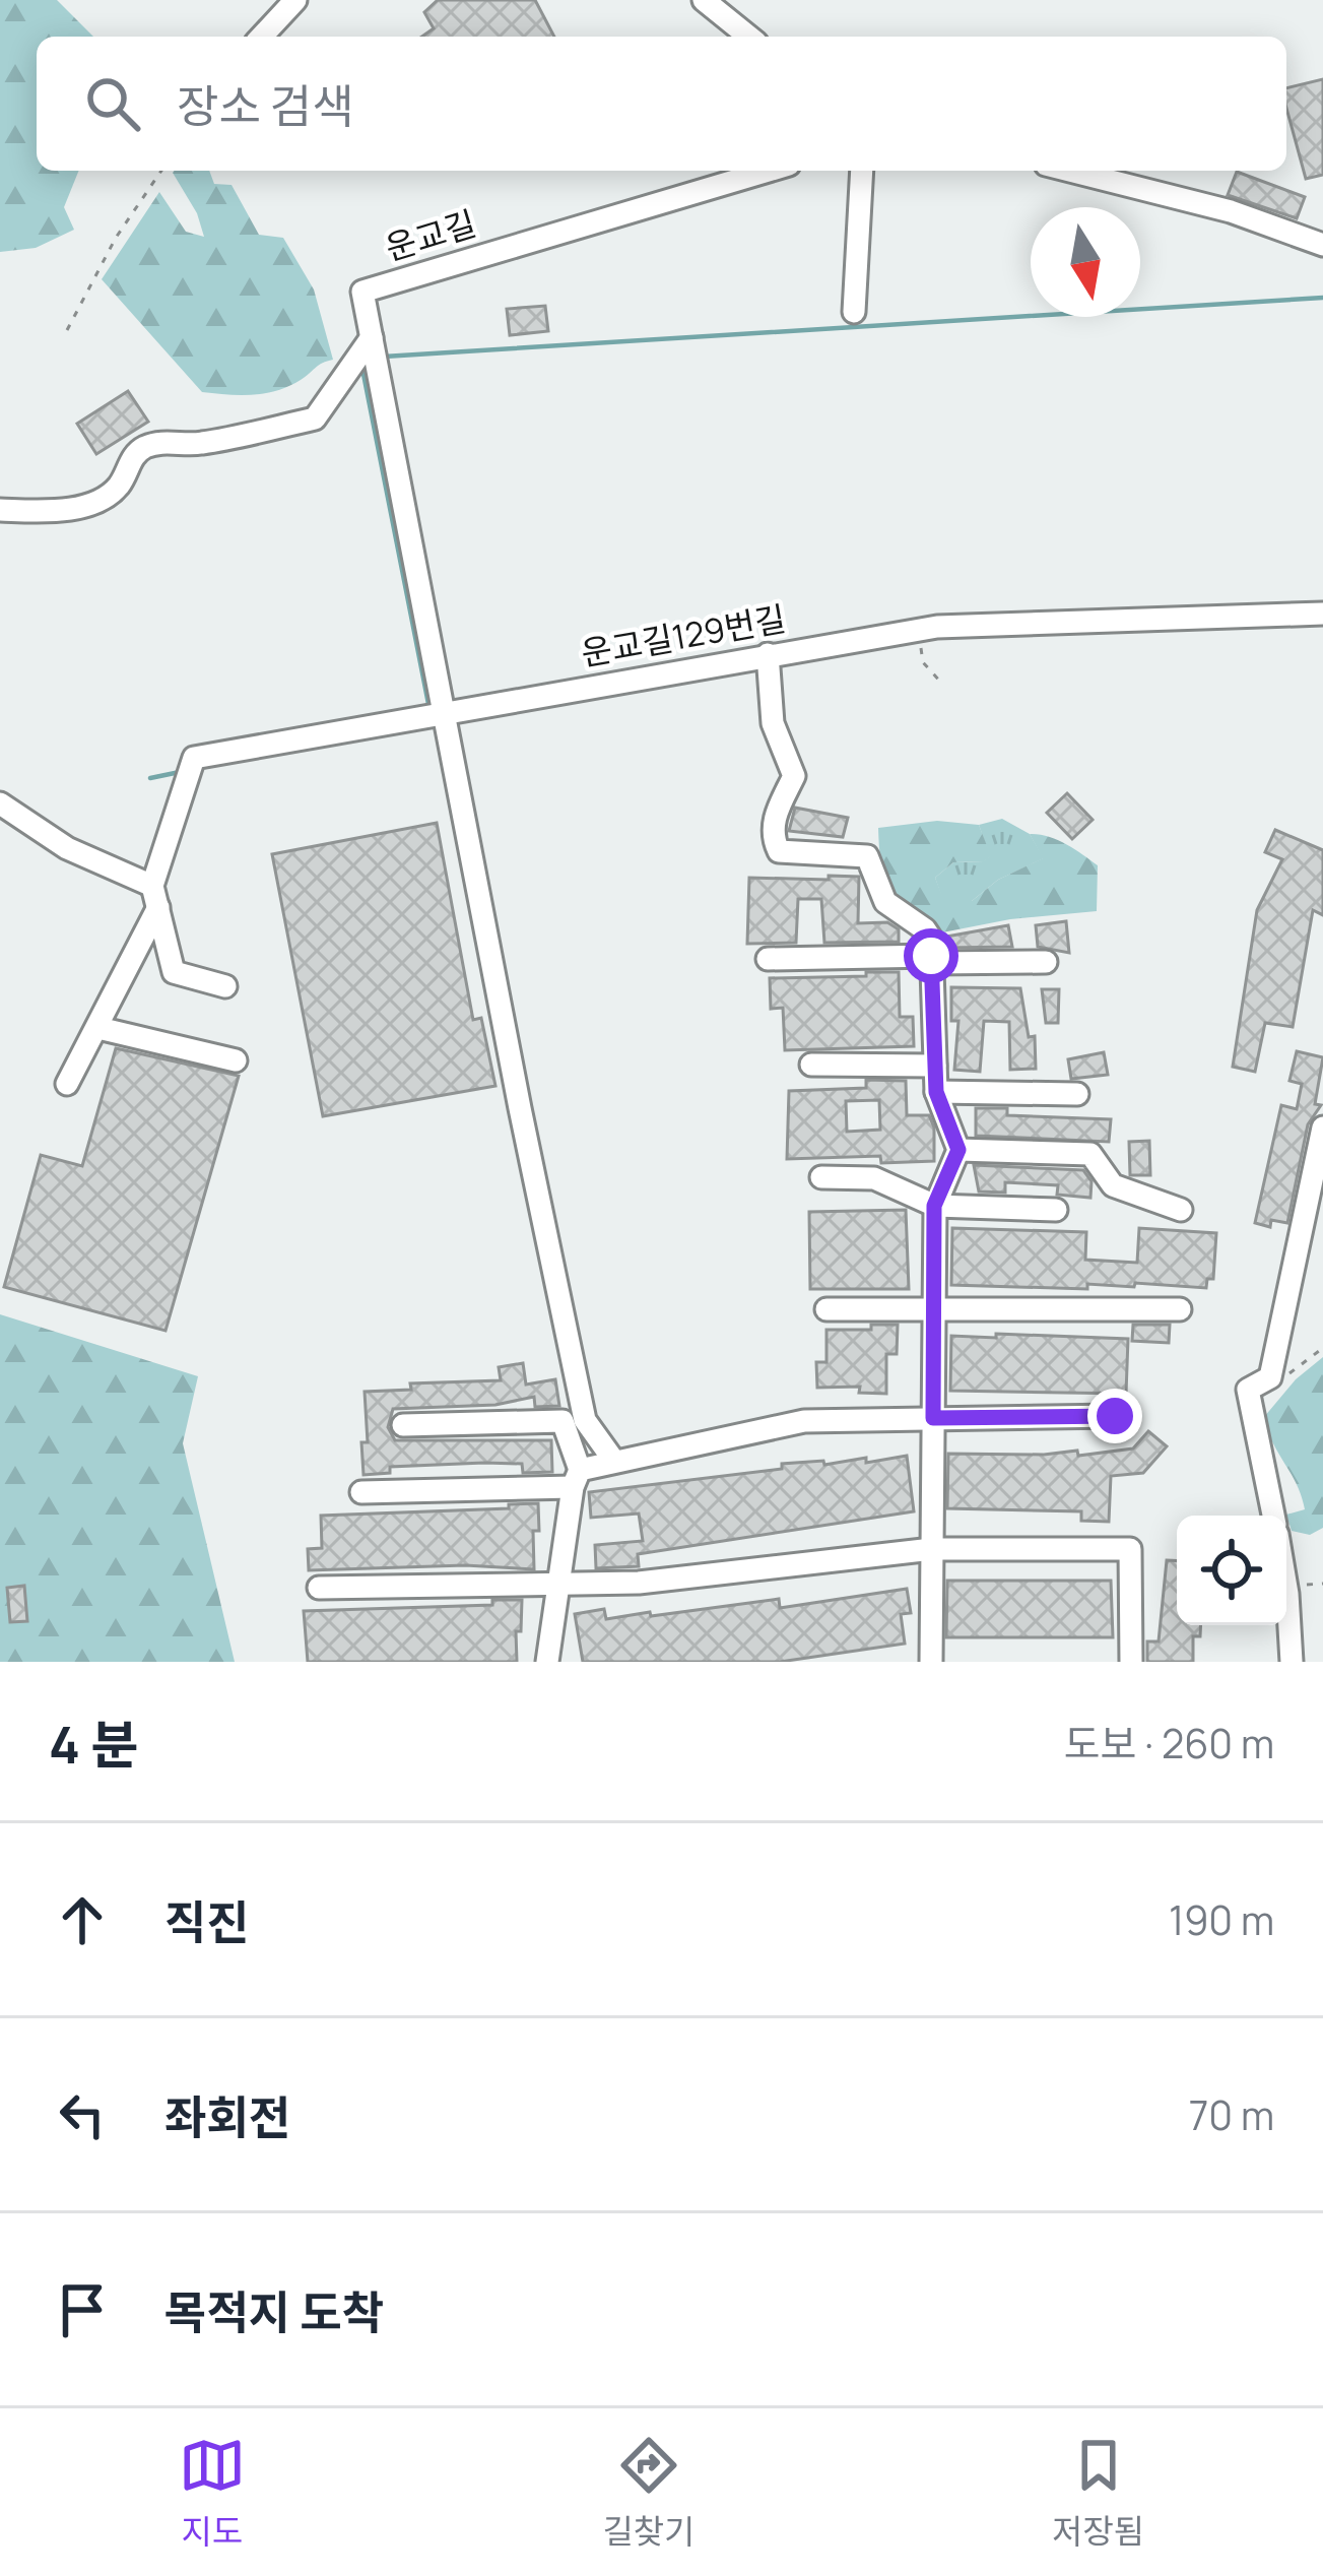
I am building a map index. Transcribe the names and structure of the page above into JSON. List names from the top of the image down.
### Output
{
  "streets": {
    "street": ["운교길", "운교길129번길"]
  },
  "crossings": [
    ["운교길", "운교길129번길"]
  ],
  "north": "bottom",
  "page": {
    "search": "장소 검색",
    "heading": ["4 분", "도보 · 260 m"],
    "list": [
      ["직진", "190 m"],
      ["좌회전", "70 m"],
      "목적지 도착"
    ],
    "nav": ["지도", "길찾기", "저장됨"]
  }
}
